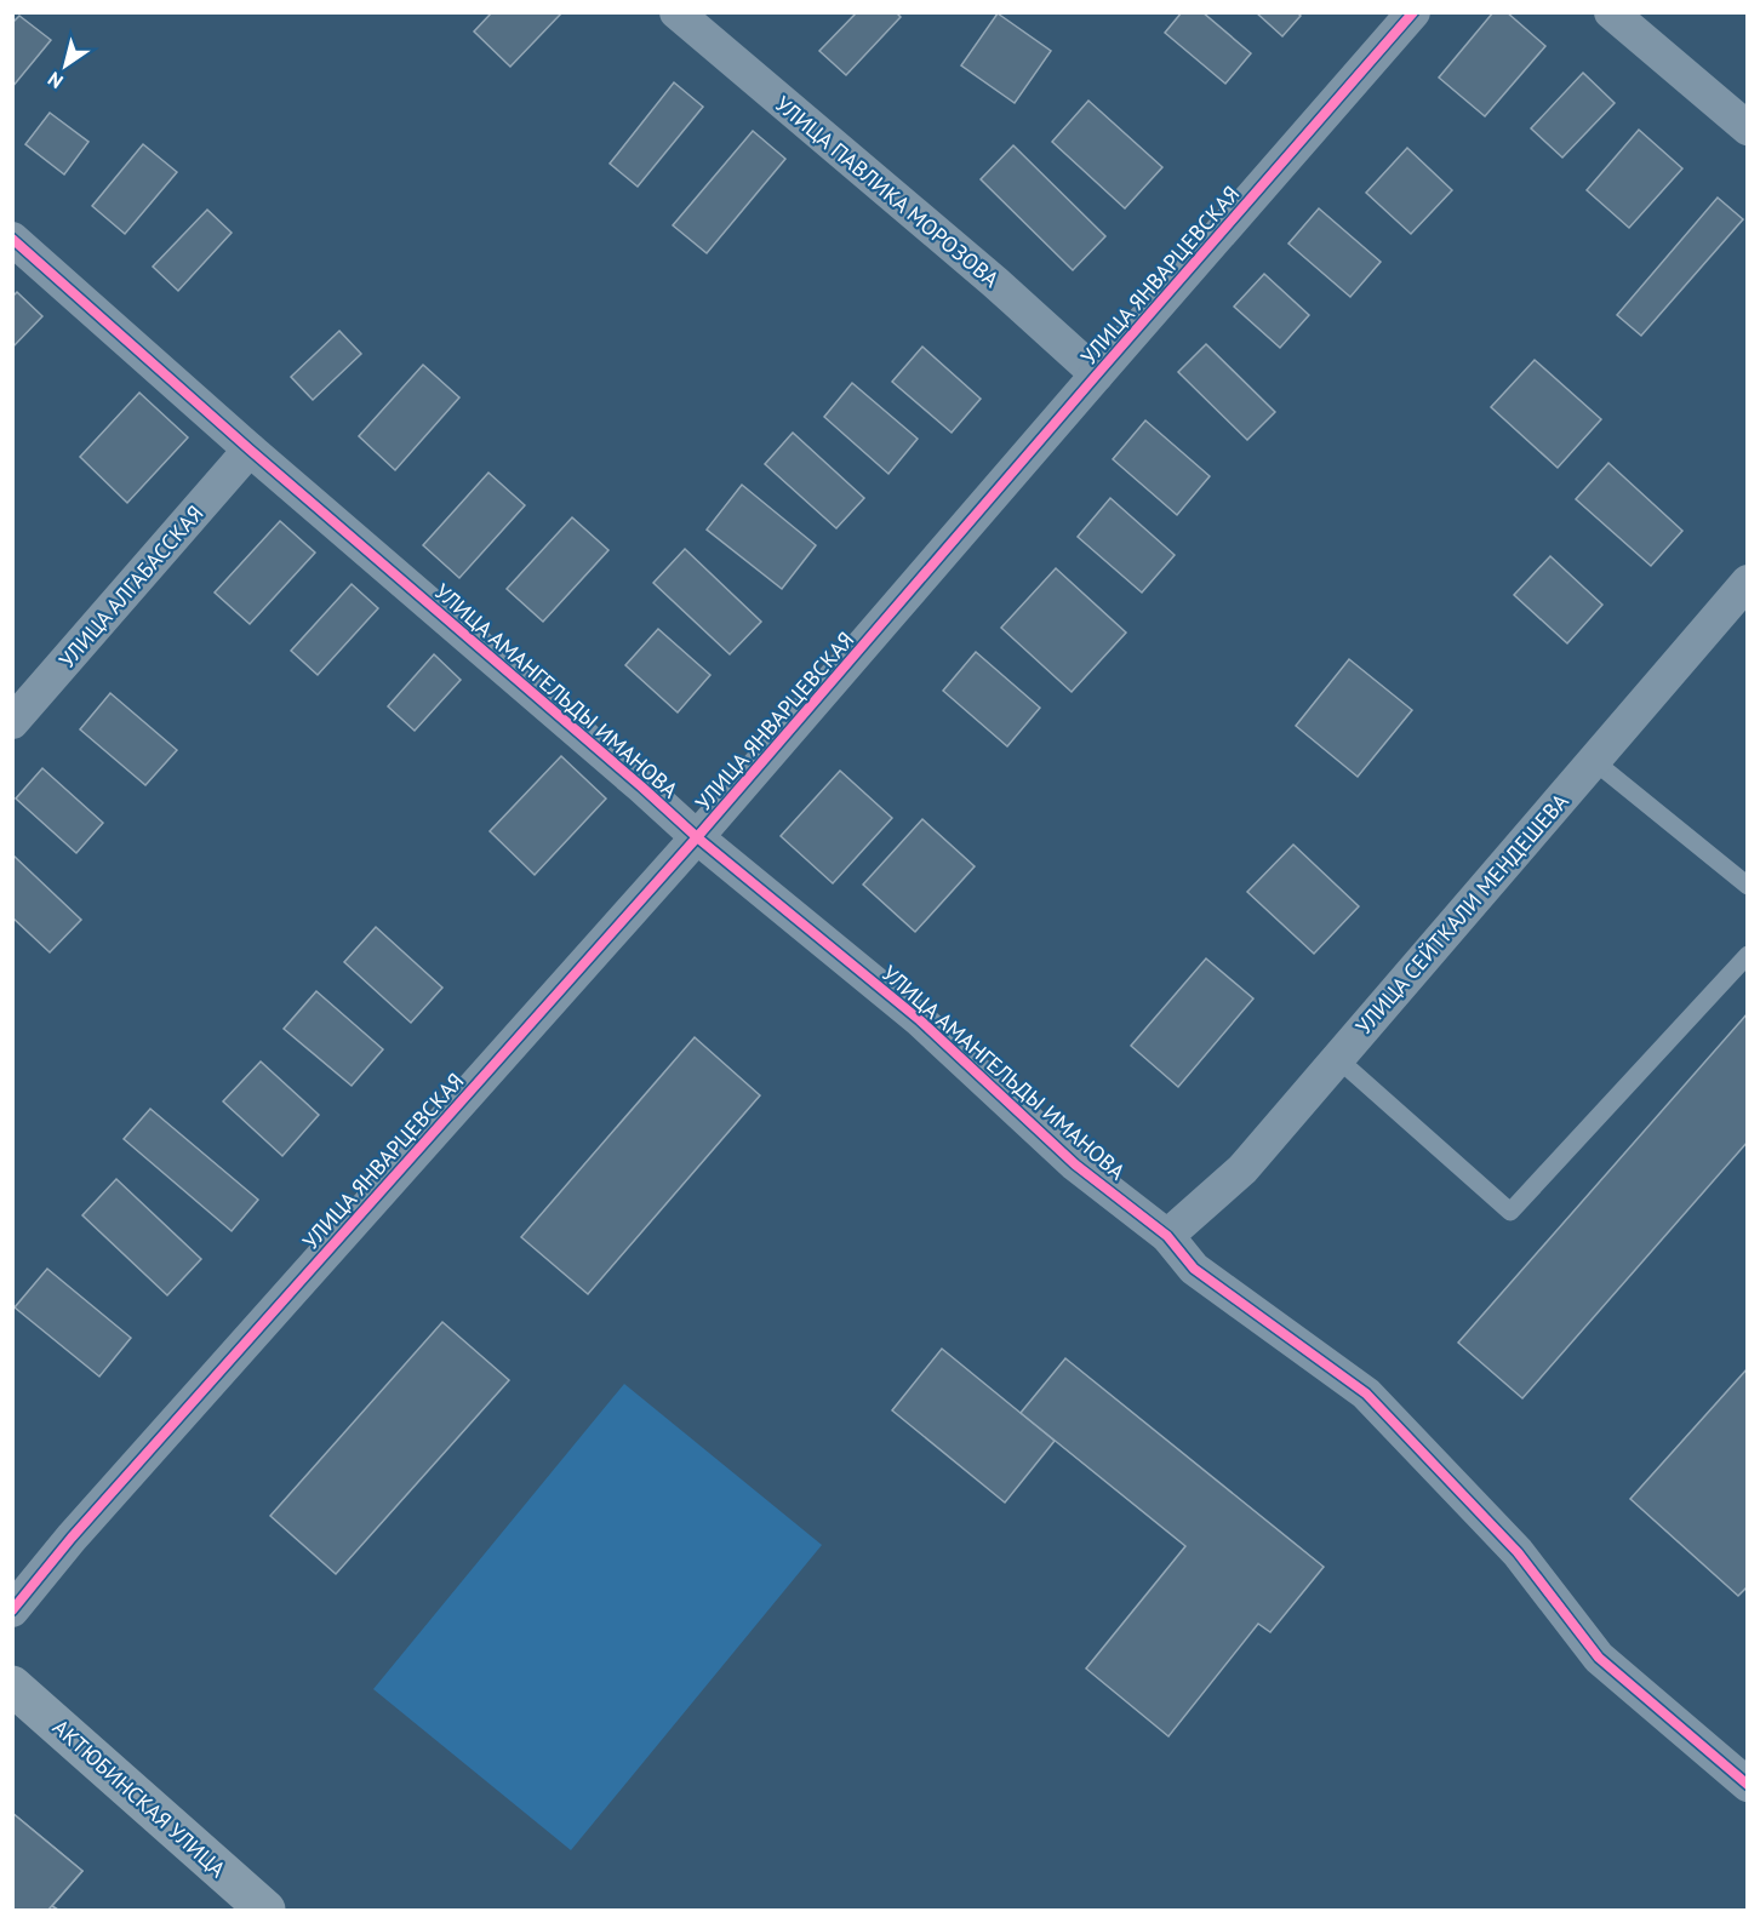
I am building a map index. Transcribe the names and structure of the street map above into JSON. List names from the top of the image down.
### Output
{
  "streets": {
    "street": [
      "УЛИЦА ПАВЛИКА МОРОЗОВА",
      "УЛИЦА ЯНВАРЦЕВСКАЯ",
      "УЛИЦА АЛГАБАССКАЯ",
      "УЛИЦА АМАНГЕЛЬДЫ ИМАНОВА",
      "УЛИЦА СЕЙТКАЛИ МЕНДЕШЕВА",
      "АКТЮБИНСКАЯ УЛИЦА"
    ]
  },
  "crossings": [
    ["УЛИЦА ПАВЛИКА МОРОЗОВА", "УЛИЦА ЯНВАРЦЕВСКАЯ"],
    ["УЛИЦА ЯНВАРЦЕВСКАЯ", "УЛИЦА АМАНГЕЛЬДЫ ИМАНОВА"],
    ["УЛИЦА АЛГАБАССКАЯ", "УЛИЦА АМАНГЕЛЬДЫ ИМАНОВА"],
    ["УЛИЦА АМАНГЕЛЬДЫ ИМАНОВА", "УЛИЦА СЕЙТКАЛИ МЕНДЕШЕВА"]
  ],
  "north": "bottom left"
}
